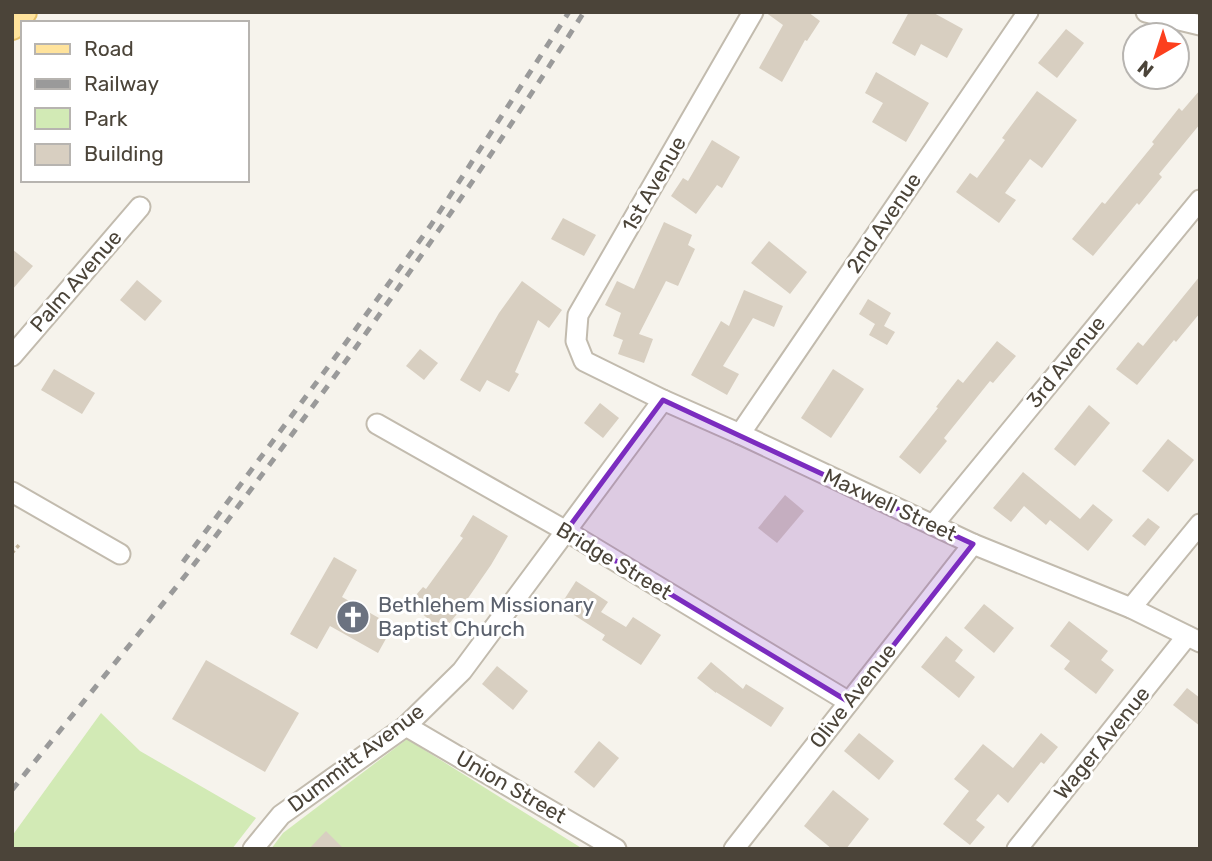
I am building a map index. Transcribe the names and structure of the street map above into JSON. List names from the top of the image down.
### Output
{
  "streets": {
    "street": [
      "1st Avenue",
      "2nd Avenue",
      "Palm Avenue",
      "3rd Avenue",
      "Maxwell Street",
      "Bridge Street",
      "Olive Avenue",
      "Wager Avenue",
      "Dummitt Avenue",
      "Union Street"
    ]
  },
  "crossings": [
    ["1st Avenue", "Maxwell Street"],
    ["2nd Avenue", "Maxwell Street"],
    ["3rd Avenue", "Maxwell Street"],
    ["Maxwell Street", "Olive Avenue"],
    ["Maxwell Street", "Wager Avenue"],
    ["Maxwell Street", "Dummitt Avenue"],
    ["Bridge Street", "Olive Avenue"],
    ["Bridge Street", "Dummitt Avenue"],
    ["Dummitt Avenue", "Union Street"]
  ],
  "places": {
    "church": ["Bethlehem Missionary Baptist Church"]
  },
  "legend": [
    "Road",
    "Railway",
    "Park",
    "Building"
  ],
  "north": "bottom left"
}
